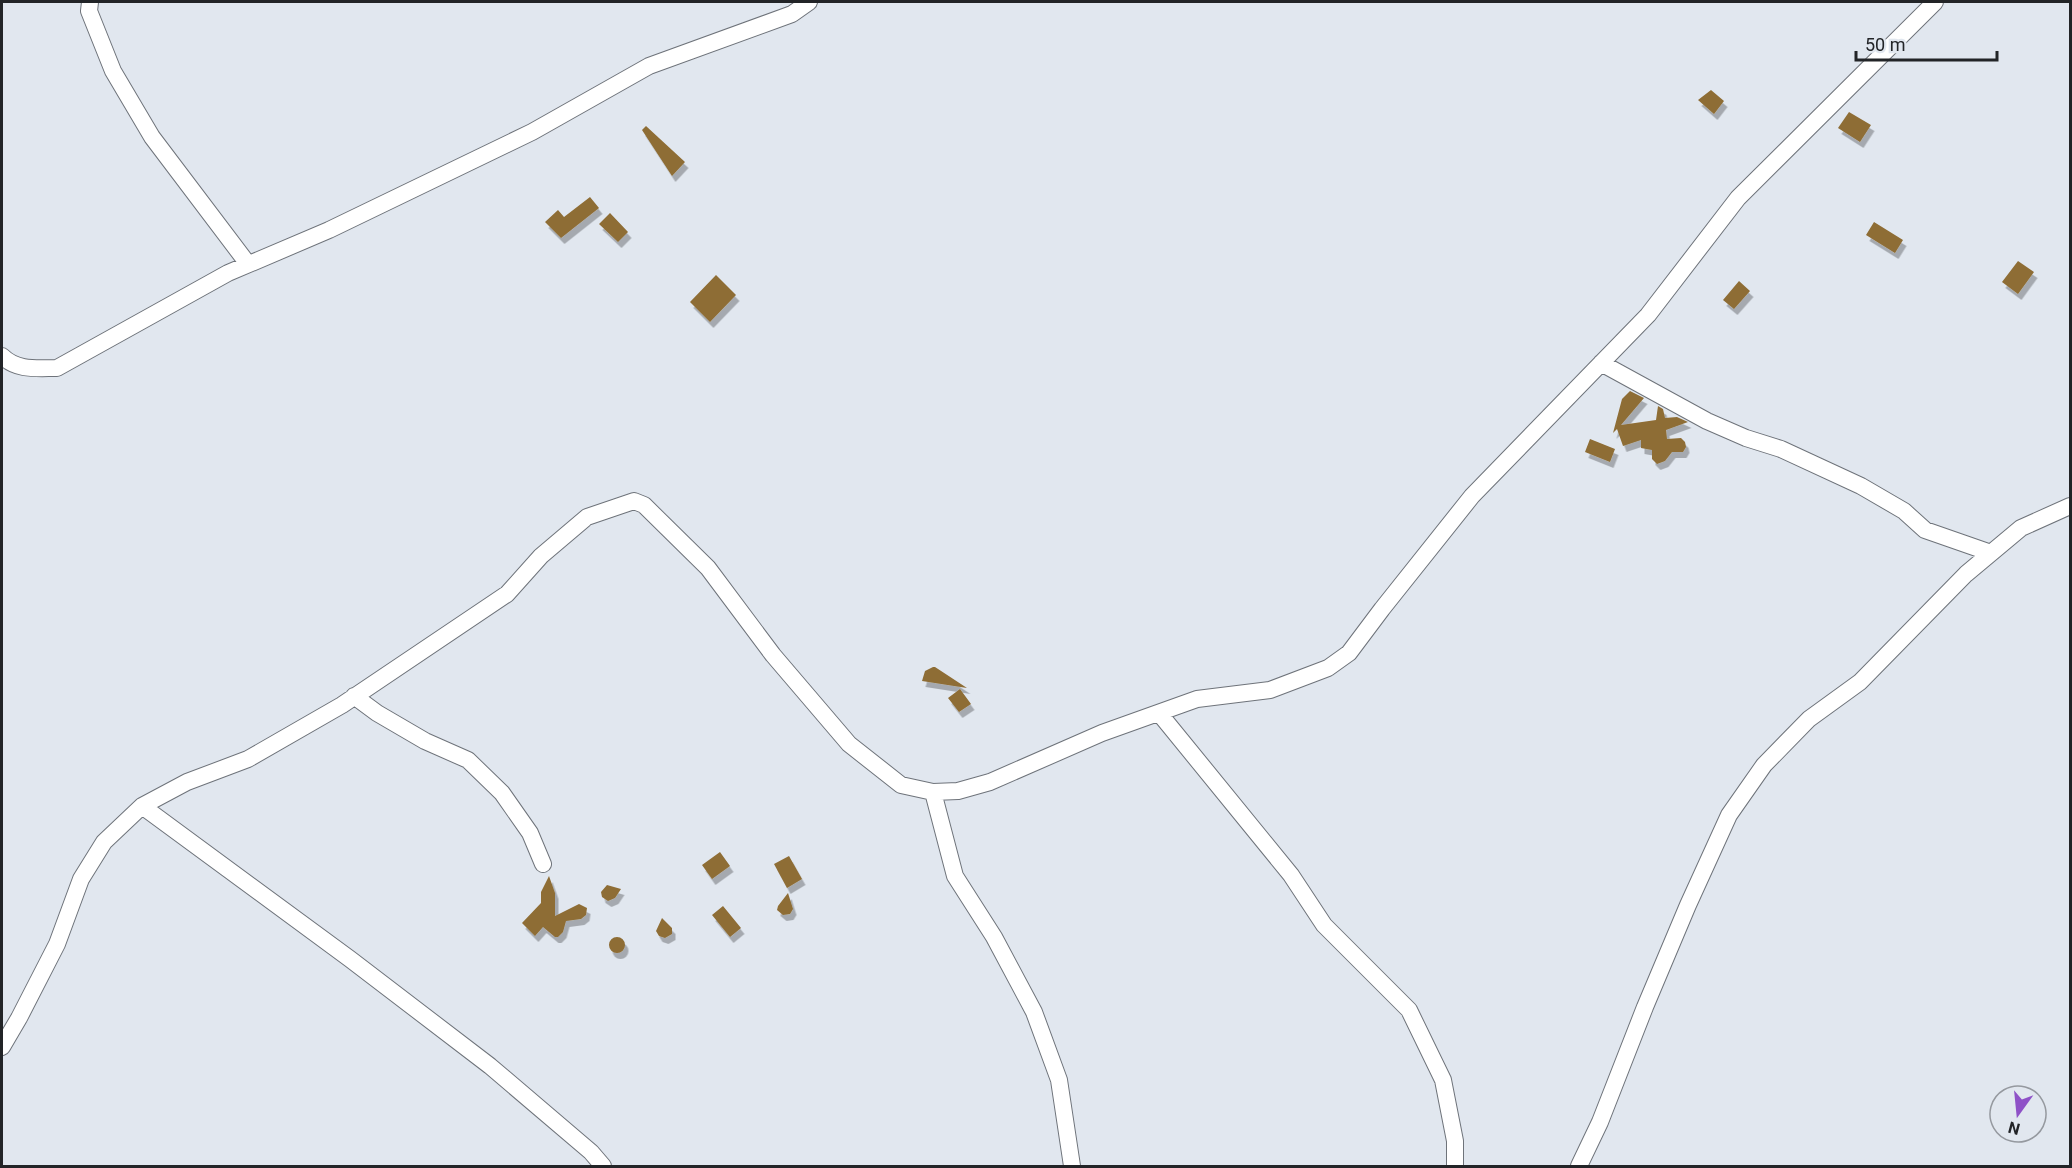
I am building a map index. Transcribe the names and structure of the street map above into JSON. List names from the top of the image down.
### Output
{
  "scale_bar": "50 m",
  "north": "bottom"
}
